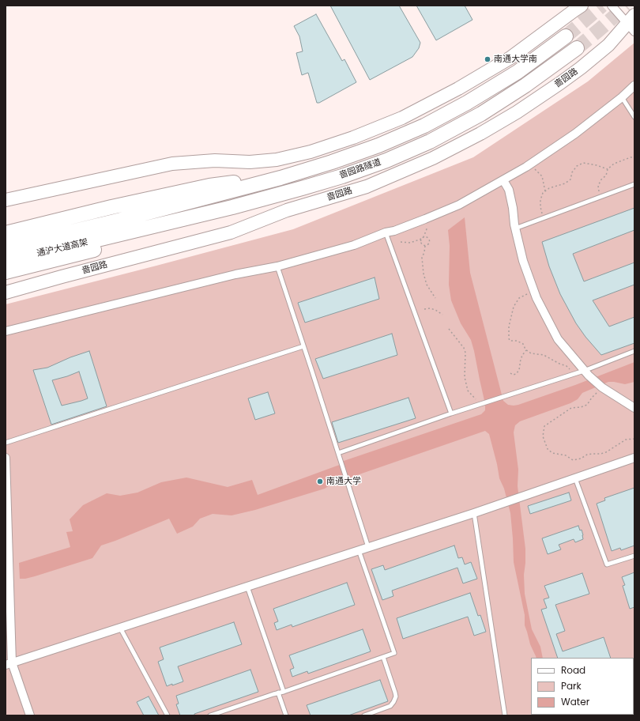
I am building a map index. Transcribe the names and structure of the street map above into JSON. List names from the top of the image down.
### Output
{
  "streets": {
    "highway": ["啬园路隧道", "通沪大道高架"],
    "main road": ["啬园路"]
  },
  "crossings": [
    ["啬园路隧道", "通沪大道高架"]
  ],
  "places": ["南通大学南", "南通大学"],
  "legend": ["Road", "Park", "Water"]
}
